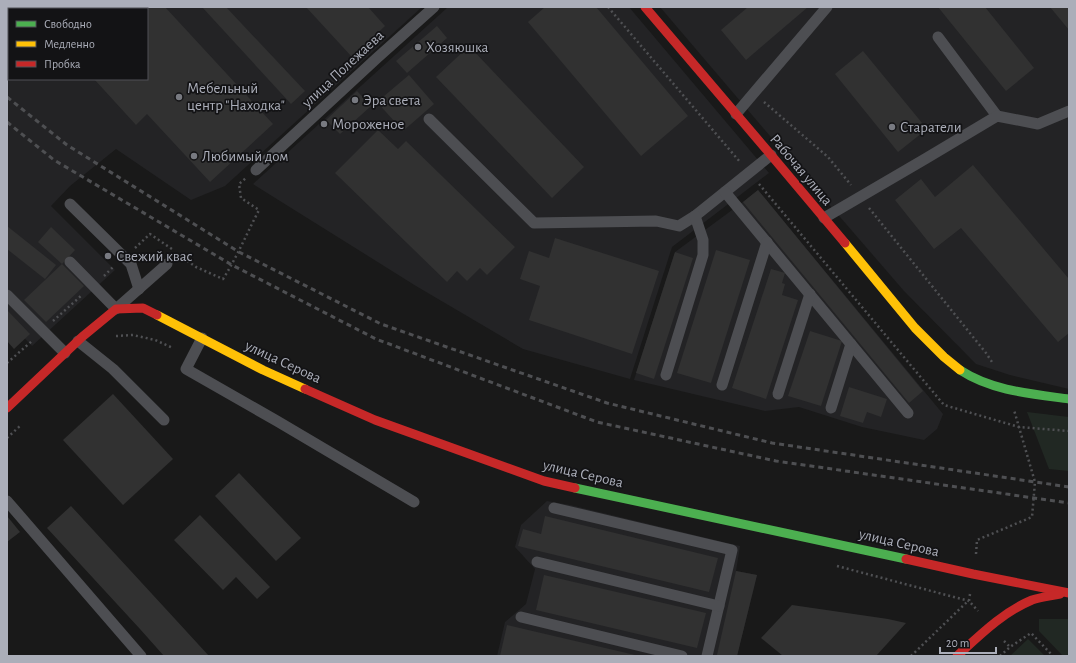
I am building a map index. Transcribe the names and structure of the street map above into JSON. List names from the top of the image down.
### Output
{
  "streets": {
    "street": ["Рабочая улица", "улица Серова"],
    "lane": ["улица Полежаева"]
  },
  "places": [
    "Хозяюшка",
    "Мебельный центр \"Находка\"",
    "Эра света",
    "Мороженое",
    "Старатели",
    "Любимый дом",
    "Свежий квас"
  ],
  "legend": ["Свободно", "Медленно", "Пробка"],
  "scale_bar": "20 m"
}
